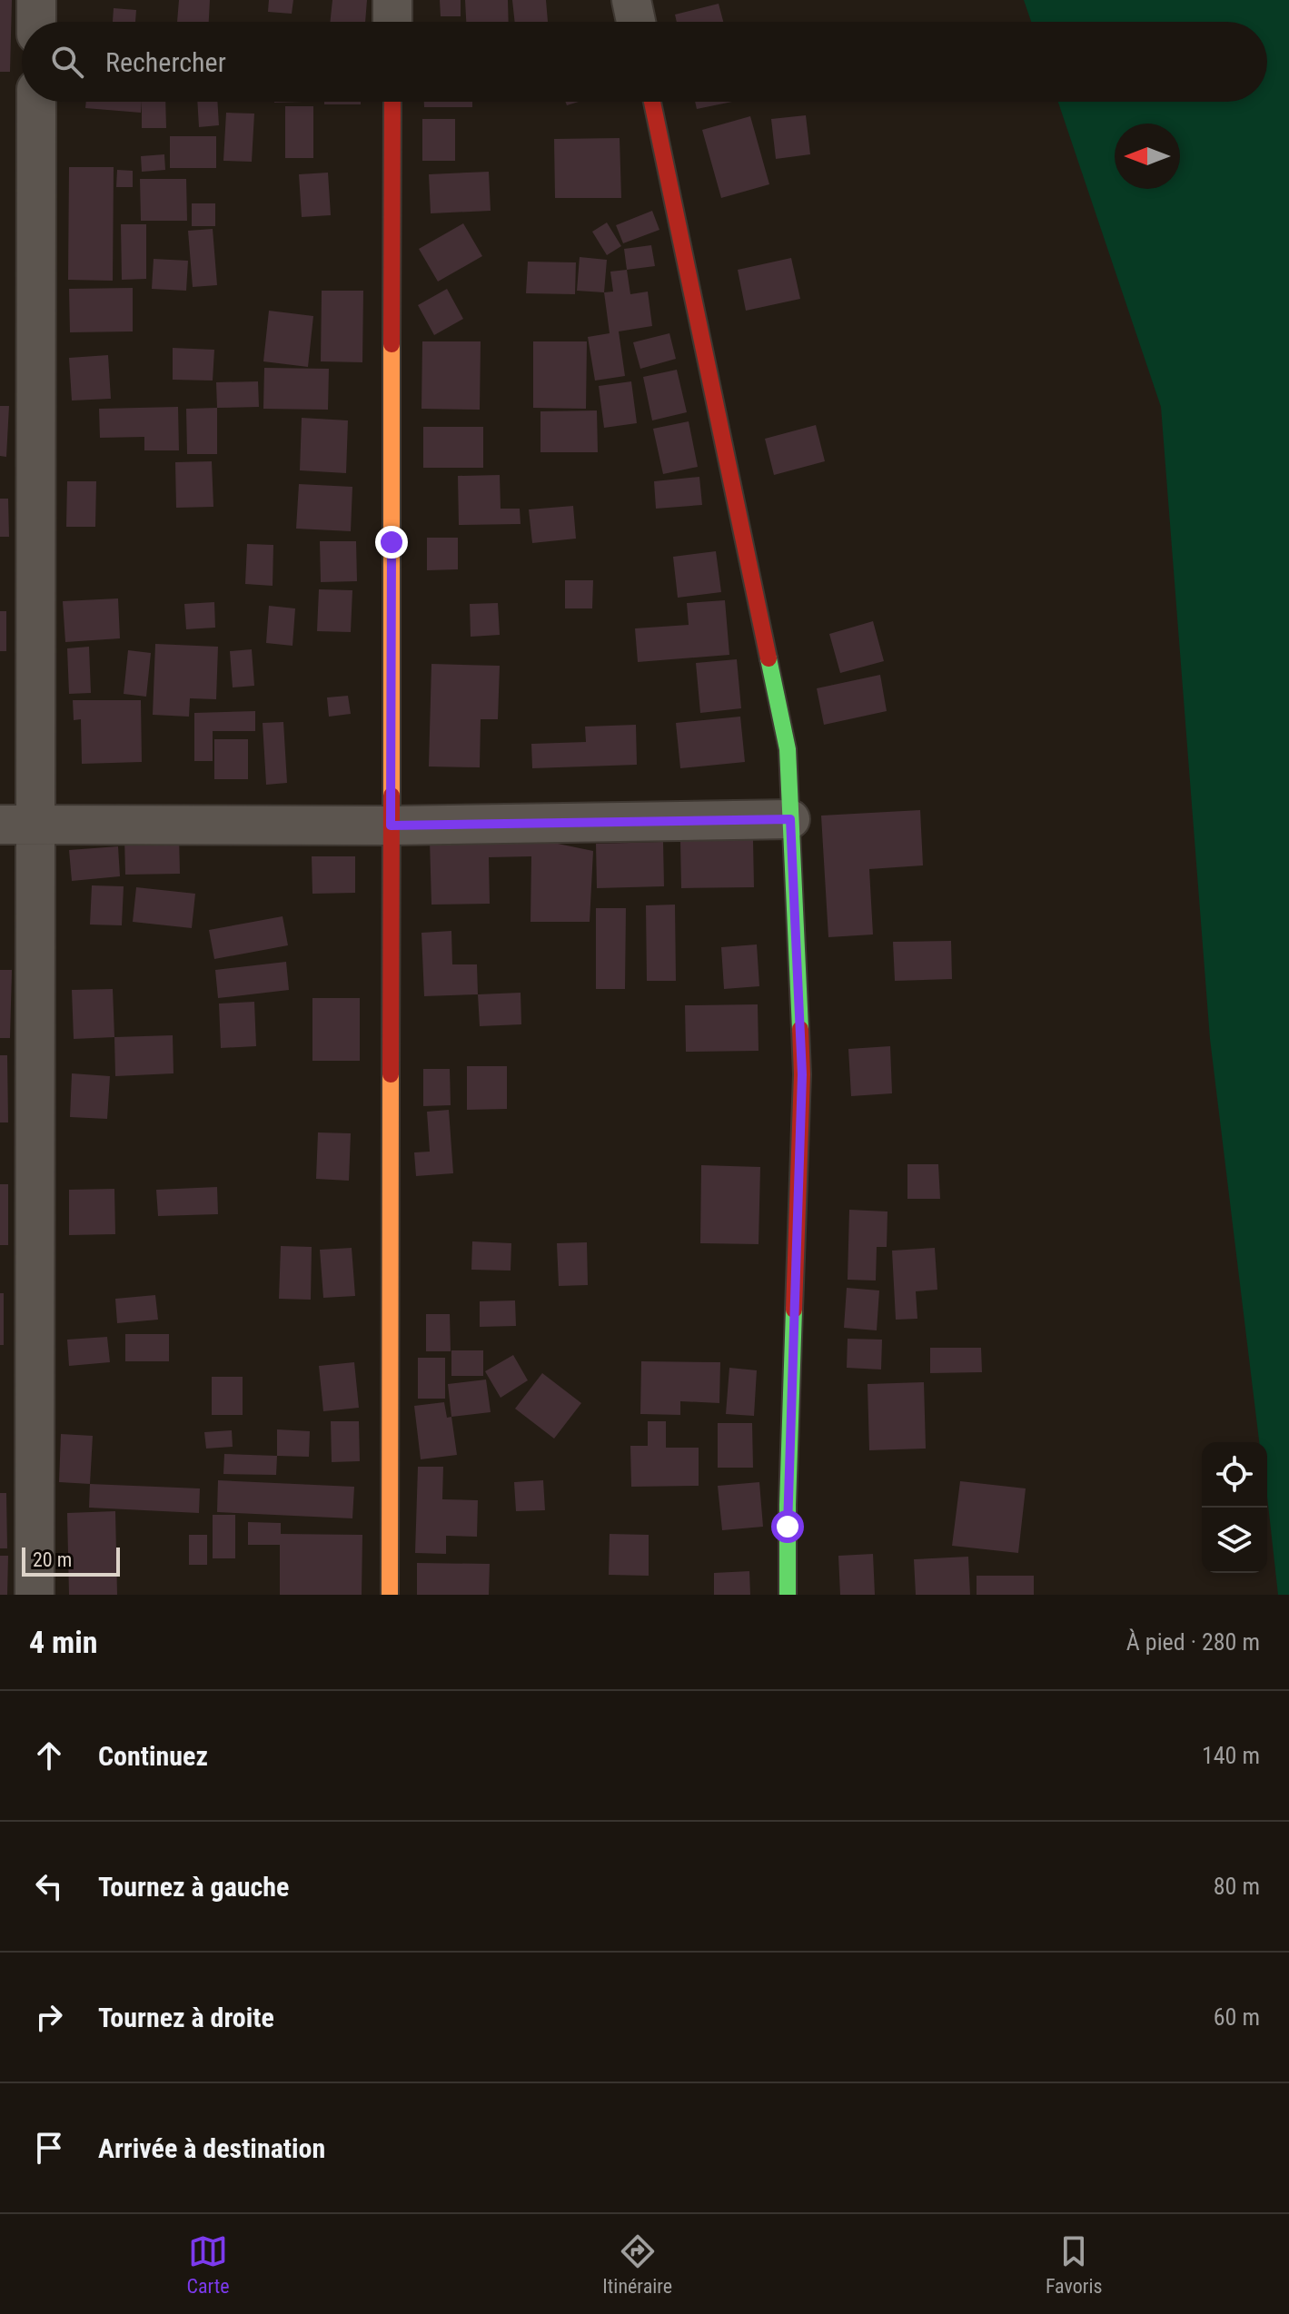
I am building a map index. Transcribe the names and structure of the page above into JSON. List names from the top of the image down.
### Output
{
  "scale_bar": "20 m",
  "north": "left",
  "page": {
    "search": "Rechercher",
    "scale": "20 m",
    "heading": ["4 min", "À pied · 280 m"],
    "list": [
      ["Continuez", "140 m"],
      ["Tournez à gauche", "80 m"],
      ["Tournez à droite", "60 m"],
      "Arrivée à destination"
    ],
    "nav": ["Carte", "Itinéraire", "Favoris"]
  }
}
